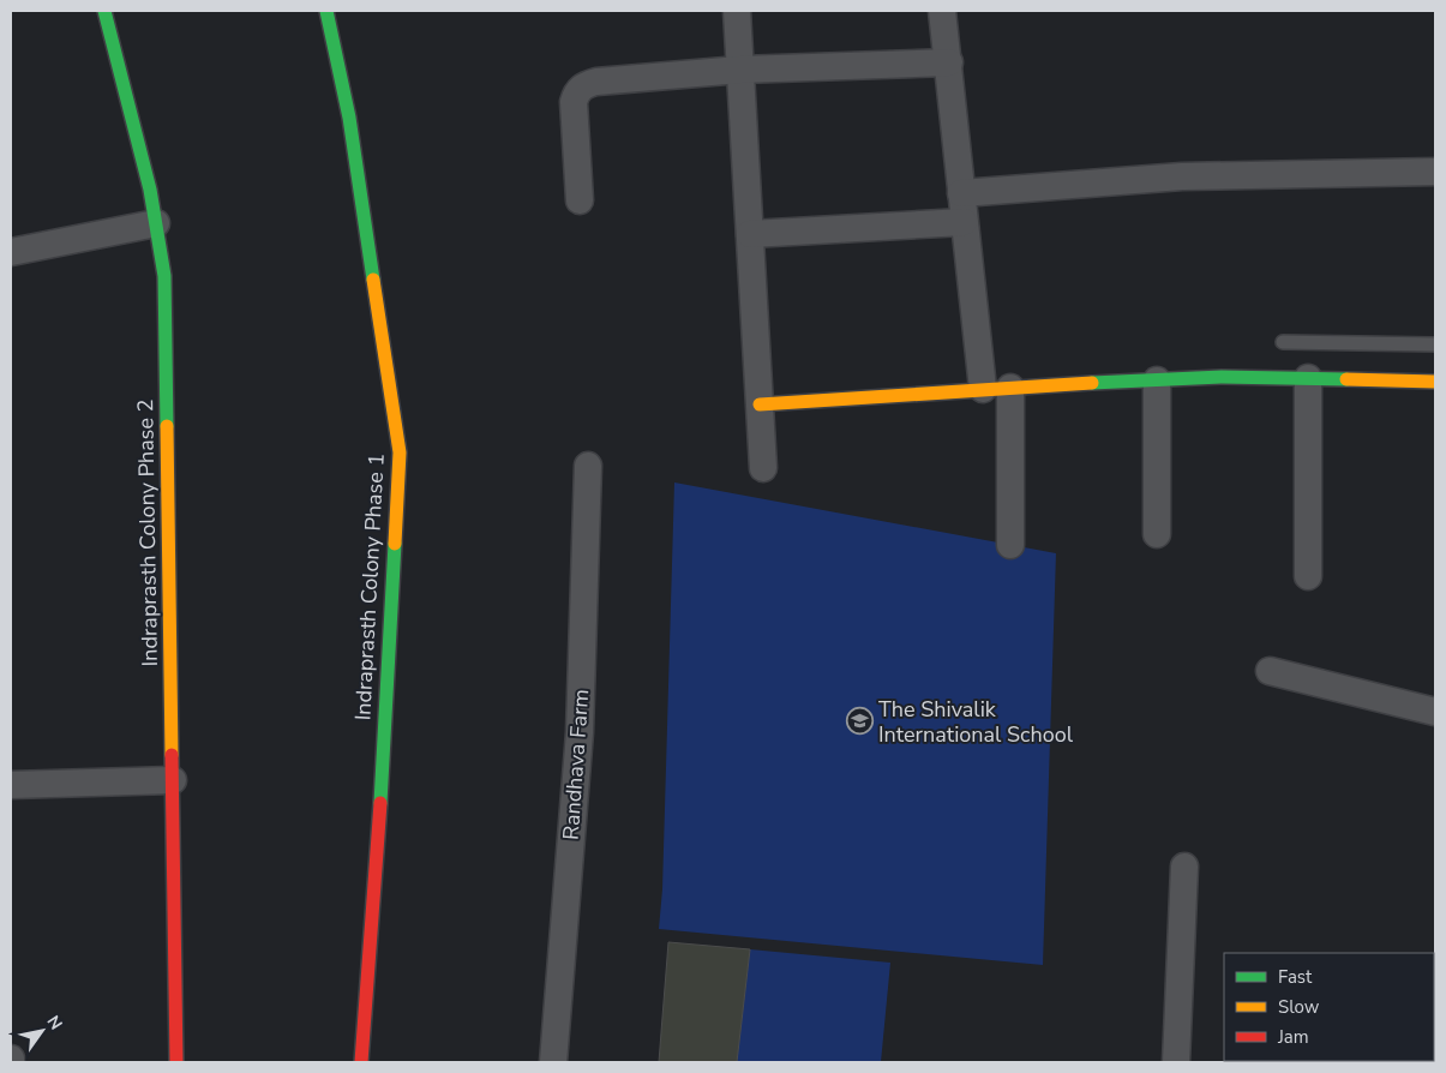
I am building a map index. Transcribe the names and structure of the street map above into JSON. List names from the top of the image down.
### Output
{
  "streets": {
    "street": ["Indraprasth Colony Phase 2", "Indraprasth Colony Phase 1", "Randhava Farm"]
  },
  "places": {
    "school or university": ["The Shivalik International School"]
  },
  "legend": ["Fast", "Slow", "Jam"],
  "north": "top right"
}
